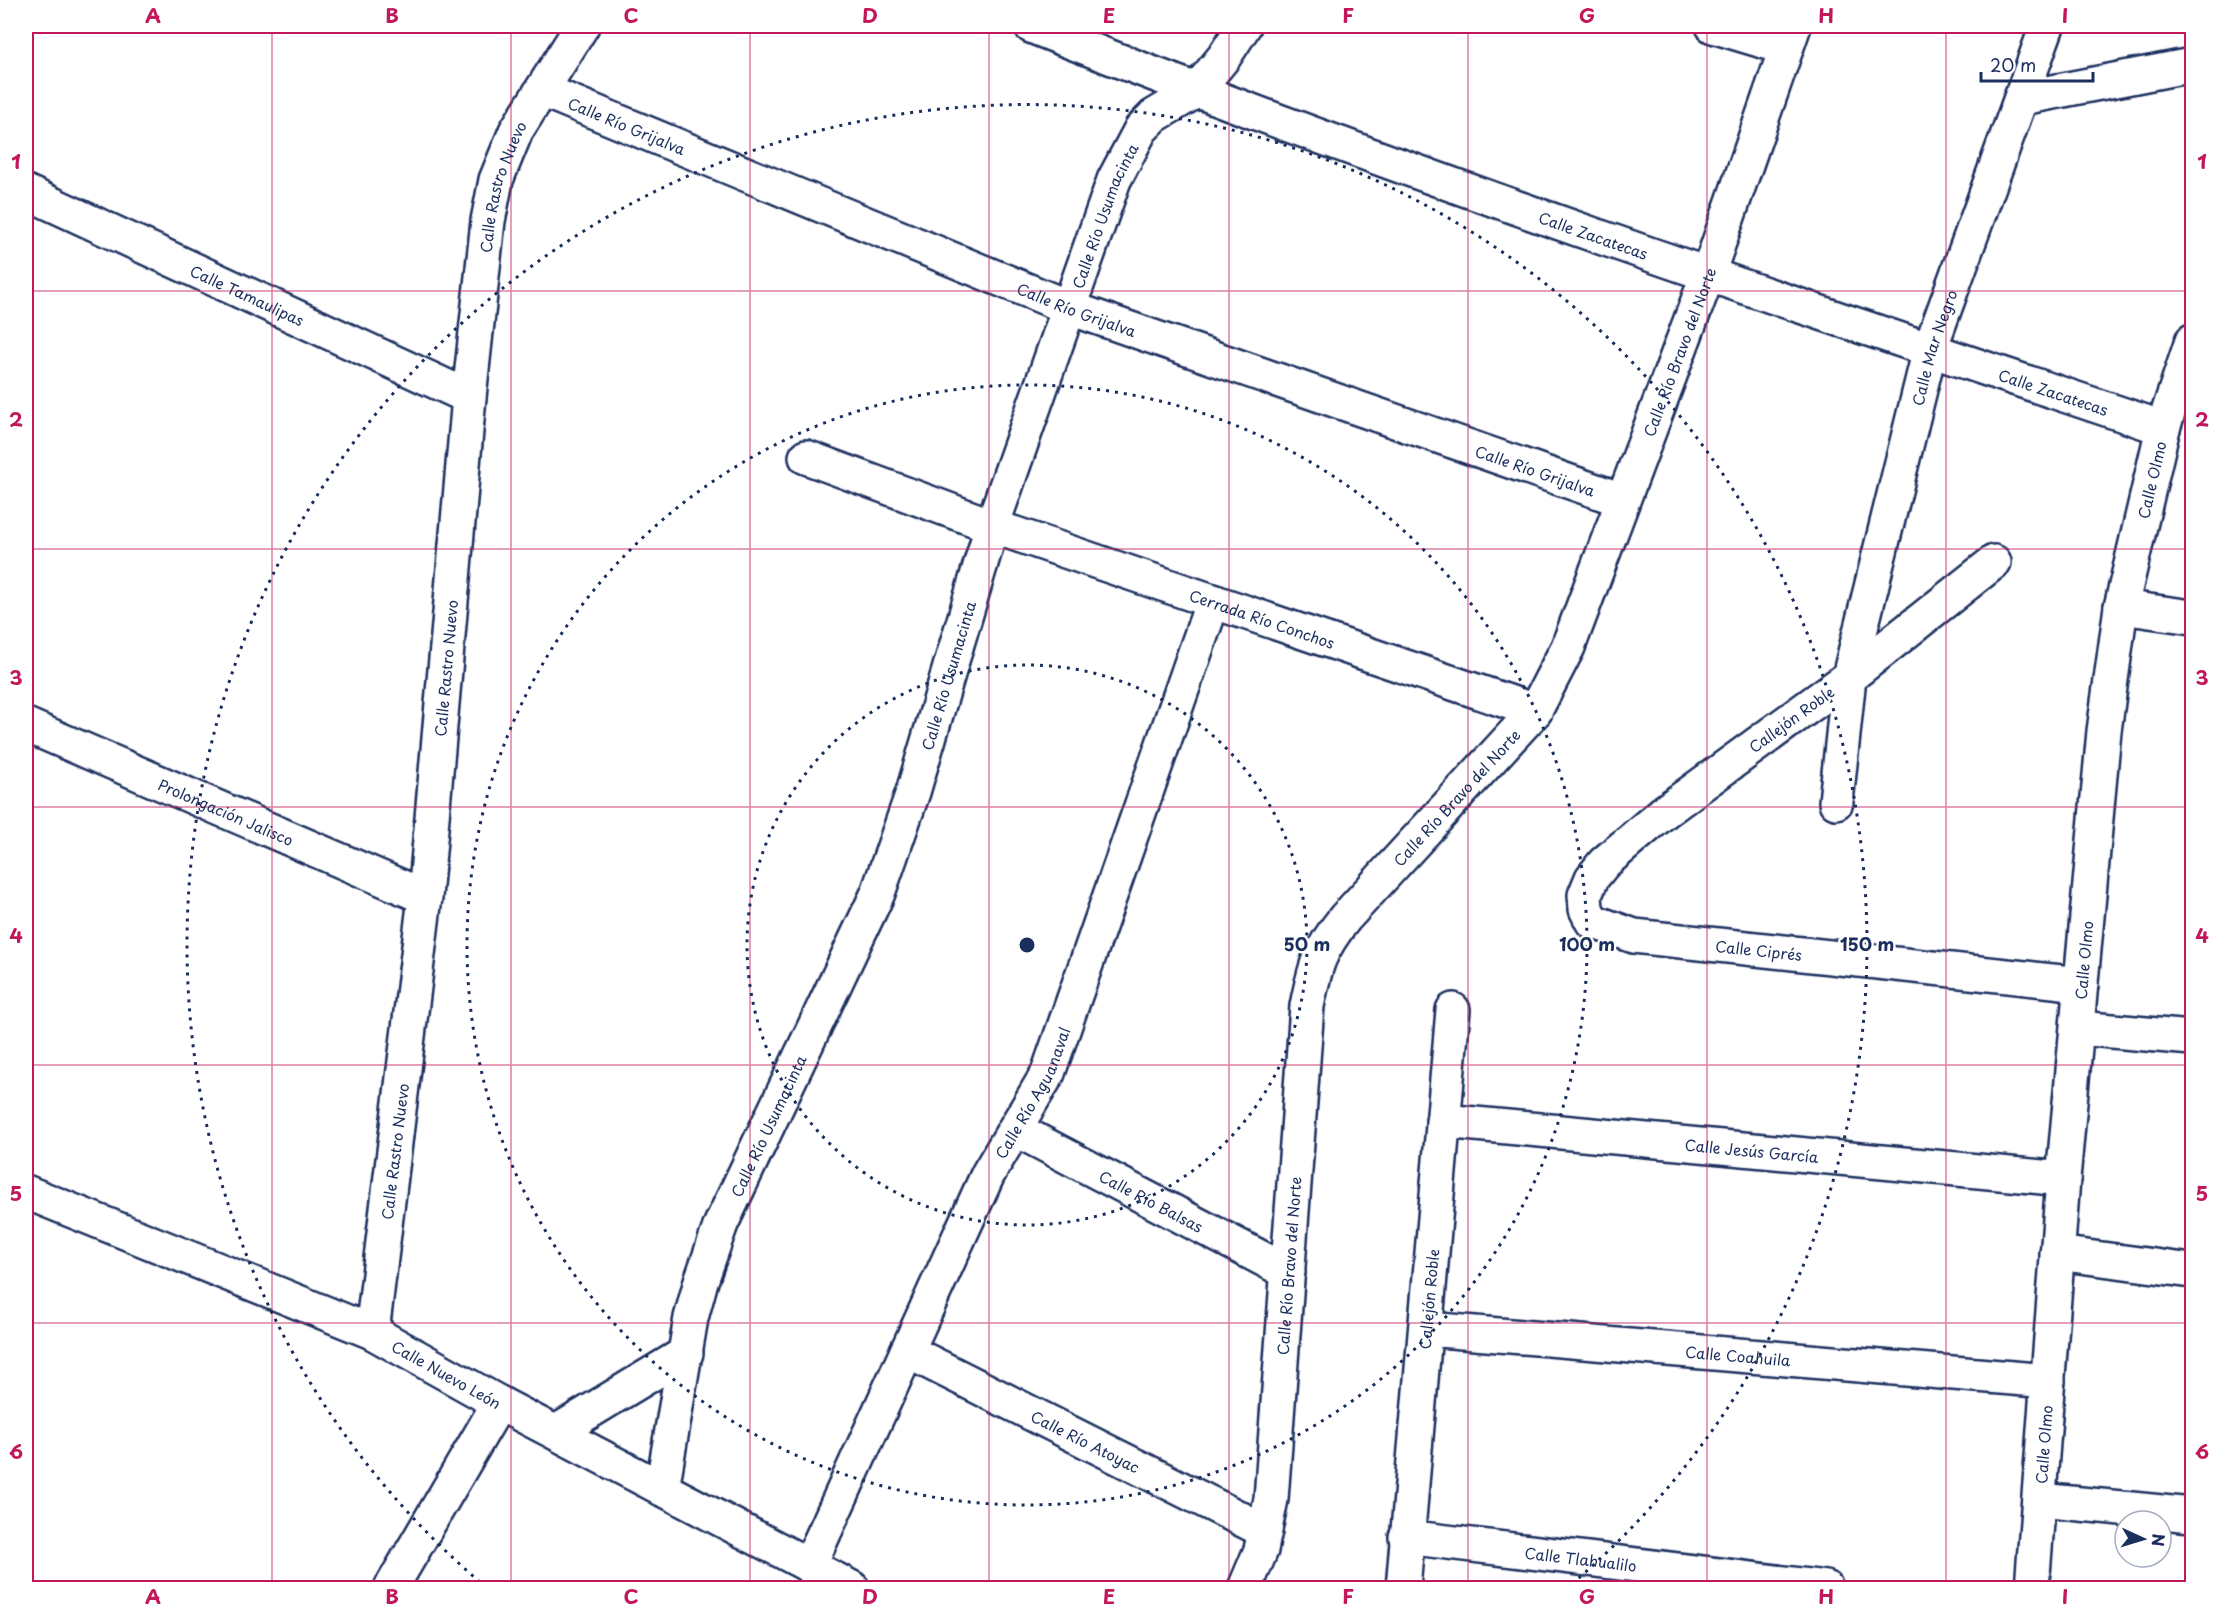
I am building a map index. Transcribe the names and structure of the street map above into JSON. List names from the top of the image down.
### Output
{
  "streets": {
    "street": [
      "Calle Río Grijalva",
      "Calle Rastro Nuevo",
      "Calle Río Usumacinta",
      "Calle Zacatecas",
      "Calle Tamaulipas",
      "Calle Mar Negro",
      "Calle Río Bravo del Norte",
      "Calle Olmo",
      "Cerrada Río Conchos",
      "Callejón Roble",
      "Prolongación Jalisco",
      "Calle Ciprés",
      "Calle Río Aguanaval",
      "Calle Jesús García",
      "Calle Río Balsas",
      "Calle Coahuila",
      "Calle Nuevo León",
      "Calle Río Atoyac",
      "Calle Tlahualilo"
    ]
  },
  "crossings": [
    ["Calle Río Grijalva", "Calle Rastro Nuevo"],
    ["Calle Río Grijalva", "Calle Río Usumacinta"],
    ["Calle Río Grijalva", "Calle Río Bravo del Norte"],
    ["Calle Rastro Nuevo", "Calle Tamaulipas"],
    ["Calle Rastro Nuevo", "Prolongación Jalisco"],
    ["Calle Rastro Nuevo", "Calle Nuevo León"],
    ["Calle Río Usumacinta", "Calle Zacatecas"],
    ["Calle Río Usumacinta", "Cerrada Río Conchos"],
    ["Calle Río Usumacinta", "Calle Nuevo León"],
    ["Calle Zacatecas", "Calle Mar Negro"],
    ["Calle Zacatecas", "Calle Río Bravo del Norte"],
    ["Calle Zacatecas", "Calle Olmo"],
    ["Calle Mar Negro", "Callejón Roble"],
    ["Calle Río Bravo del Norte", "Cerrada Río Conchos"],
    ["Calle Río Bravo del Norte", "Calle Río Balsas"],
    ["Calle Río Bravo del Norte", "Calle Río Atoyac"],
    ["Calle Olmo", "Calle Ciprés"],
    ["Calle Olmo", "Calle Jesús García"],
    ["Calle Olmo", "Calle Coahuila"],
    ["Cerrada Río Conchos", "Calle Río Aguanaval"],
    ["Callejón Roble", "Calle Ciprés"],
    ["Callejón Roble", "Calle Jesús García"],
    ["Callejón Roble", "Calle Coahuila"],
    ["Callejón Roble", "Calle Tlahualilo"],
    ["Calle Río Aguanaval", "Calle Río Balsas"],
    ["Calle Río Aguanaval", "Calle Nuevo León"],
    ["Calle Río Aguanaval", "Calle Río Atoyac"]
  ],
  "scale_bar": "20 m",
  "north": "right",
  "grid": {
    "columns": [
      "A",
      "B",
      "C",
      "D",
      "E",
      "F",
      "G",
      "H",
      "I"
    ],
    "rows": [
      "1",
      "2",
      "3",
      "4",
      "5",
      "6"
    ]
  },
  "rings": ["50 m", "100 m", "150 m"]
}
